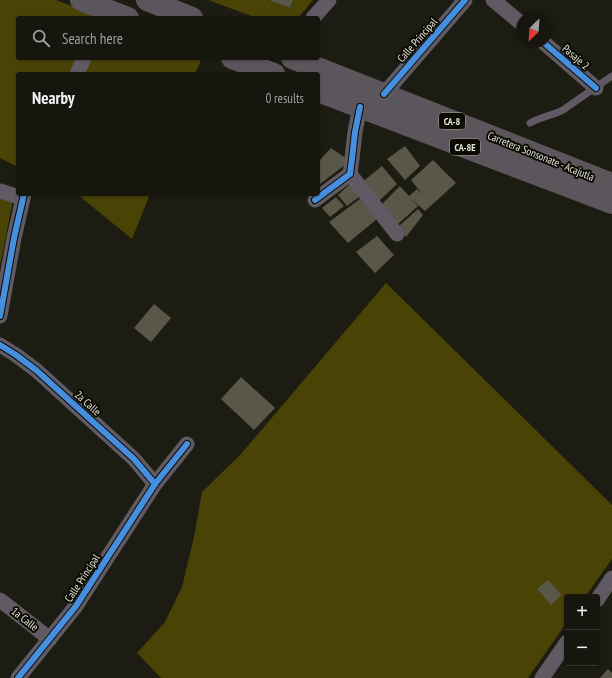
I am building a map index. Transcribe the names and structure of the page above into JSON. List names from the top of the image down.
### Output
{
  "streets": {
    "highway": ["CA-8", "CA-8E", "Carretera Sonsonate - Acajutla"],
    "street": [
      "Calle Principal",
      "Pasaje 2",
      "2a Calle",
      "1a Calle"
    ]
  },
  "crossings": [
    ["Calle Principal", "Carretera Sonsonate - Acajutla"],
    ["Calle Principal", "2a Calle"],
    ["Calle Principal", "1a Calle"]
  ],
  "north": "bottom left",
  "page": {
    "search": "Search here",
    "heading": ["Nearby", "0 results"],
    "map_buttons": ["+", "−"]
  }
}
